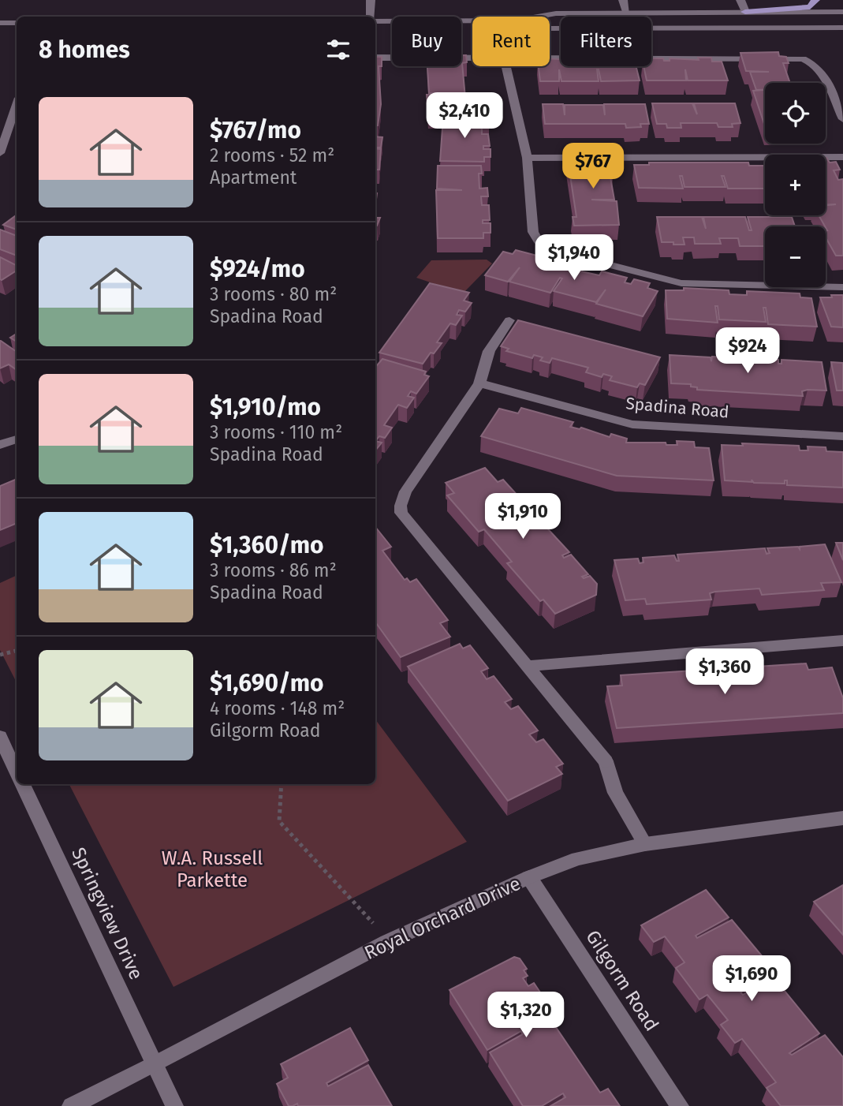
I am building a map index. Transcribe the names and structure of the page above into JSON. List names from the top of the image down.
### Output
{
  "streets": {
    "street": [
      "Spadina Road",
      "Springview Drive",
      "Royal Orchard Drive",
      "Gilgorm Road"
    ]
  },
  "crossings": [
    ["Springview Drive", "Royal Orchard Drive"],
    ["Royal Orchard Drive", "Gilgorm Road"]
  ],
  "parks": ["W.A. Russell Parkette"],
  "page": {
    "chip": ["Buy", "Rent", "Filters"],
    "heading": "8 homes",
    "map_buttons": ["+", "−"],
    "list": [
      {
        "name": "$767/mo",
        "note": "2 rooms · 52 m² · Apartment"
      },
      {
        "name": "$924/mo",
        "note": "3 rooms · 80 m² · Spadina Road"
      },
      {
        "name": "$1,910/mo",
        "note": "3 rooms · 110 m² · Spadina Road"
      },
      {
        "name": "$1,360/mo",
        "note": "3 rooms · 86 m² · Spadina Road"
      },
      {
        "name": "$1,690/mo",
        "note": "4 rooms · 148 m² · Gilgorm Road"
      }
    ],
    "price": [
      "$2,410",
      "$767",
      "$1,940",
      "$924",
      "$1,910",
      "$1,360",
      "$1,690",
      "$1,320"
    ]
  }
}
